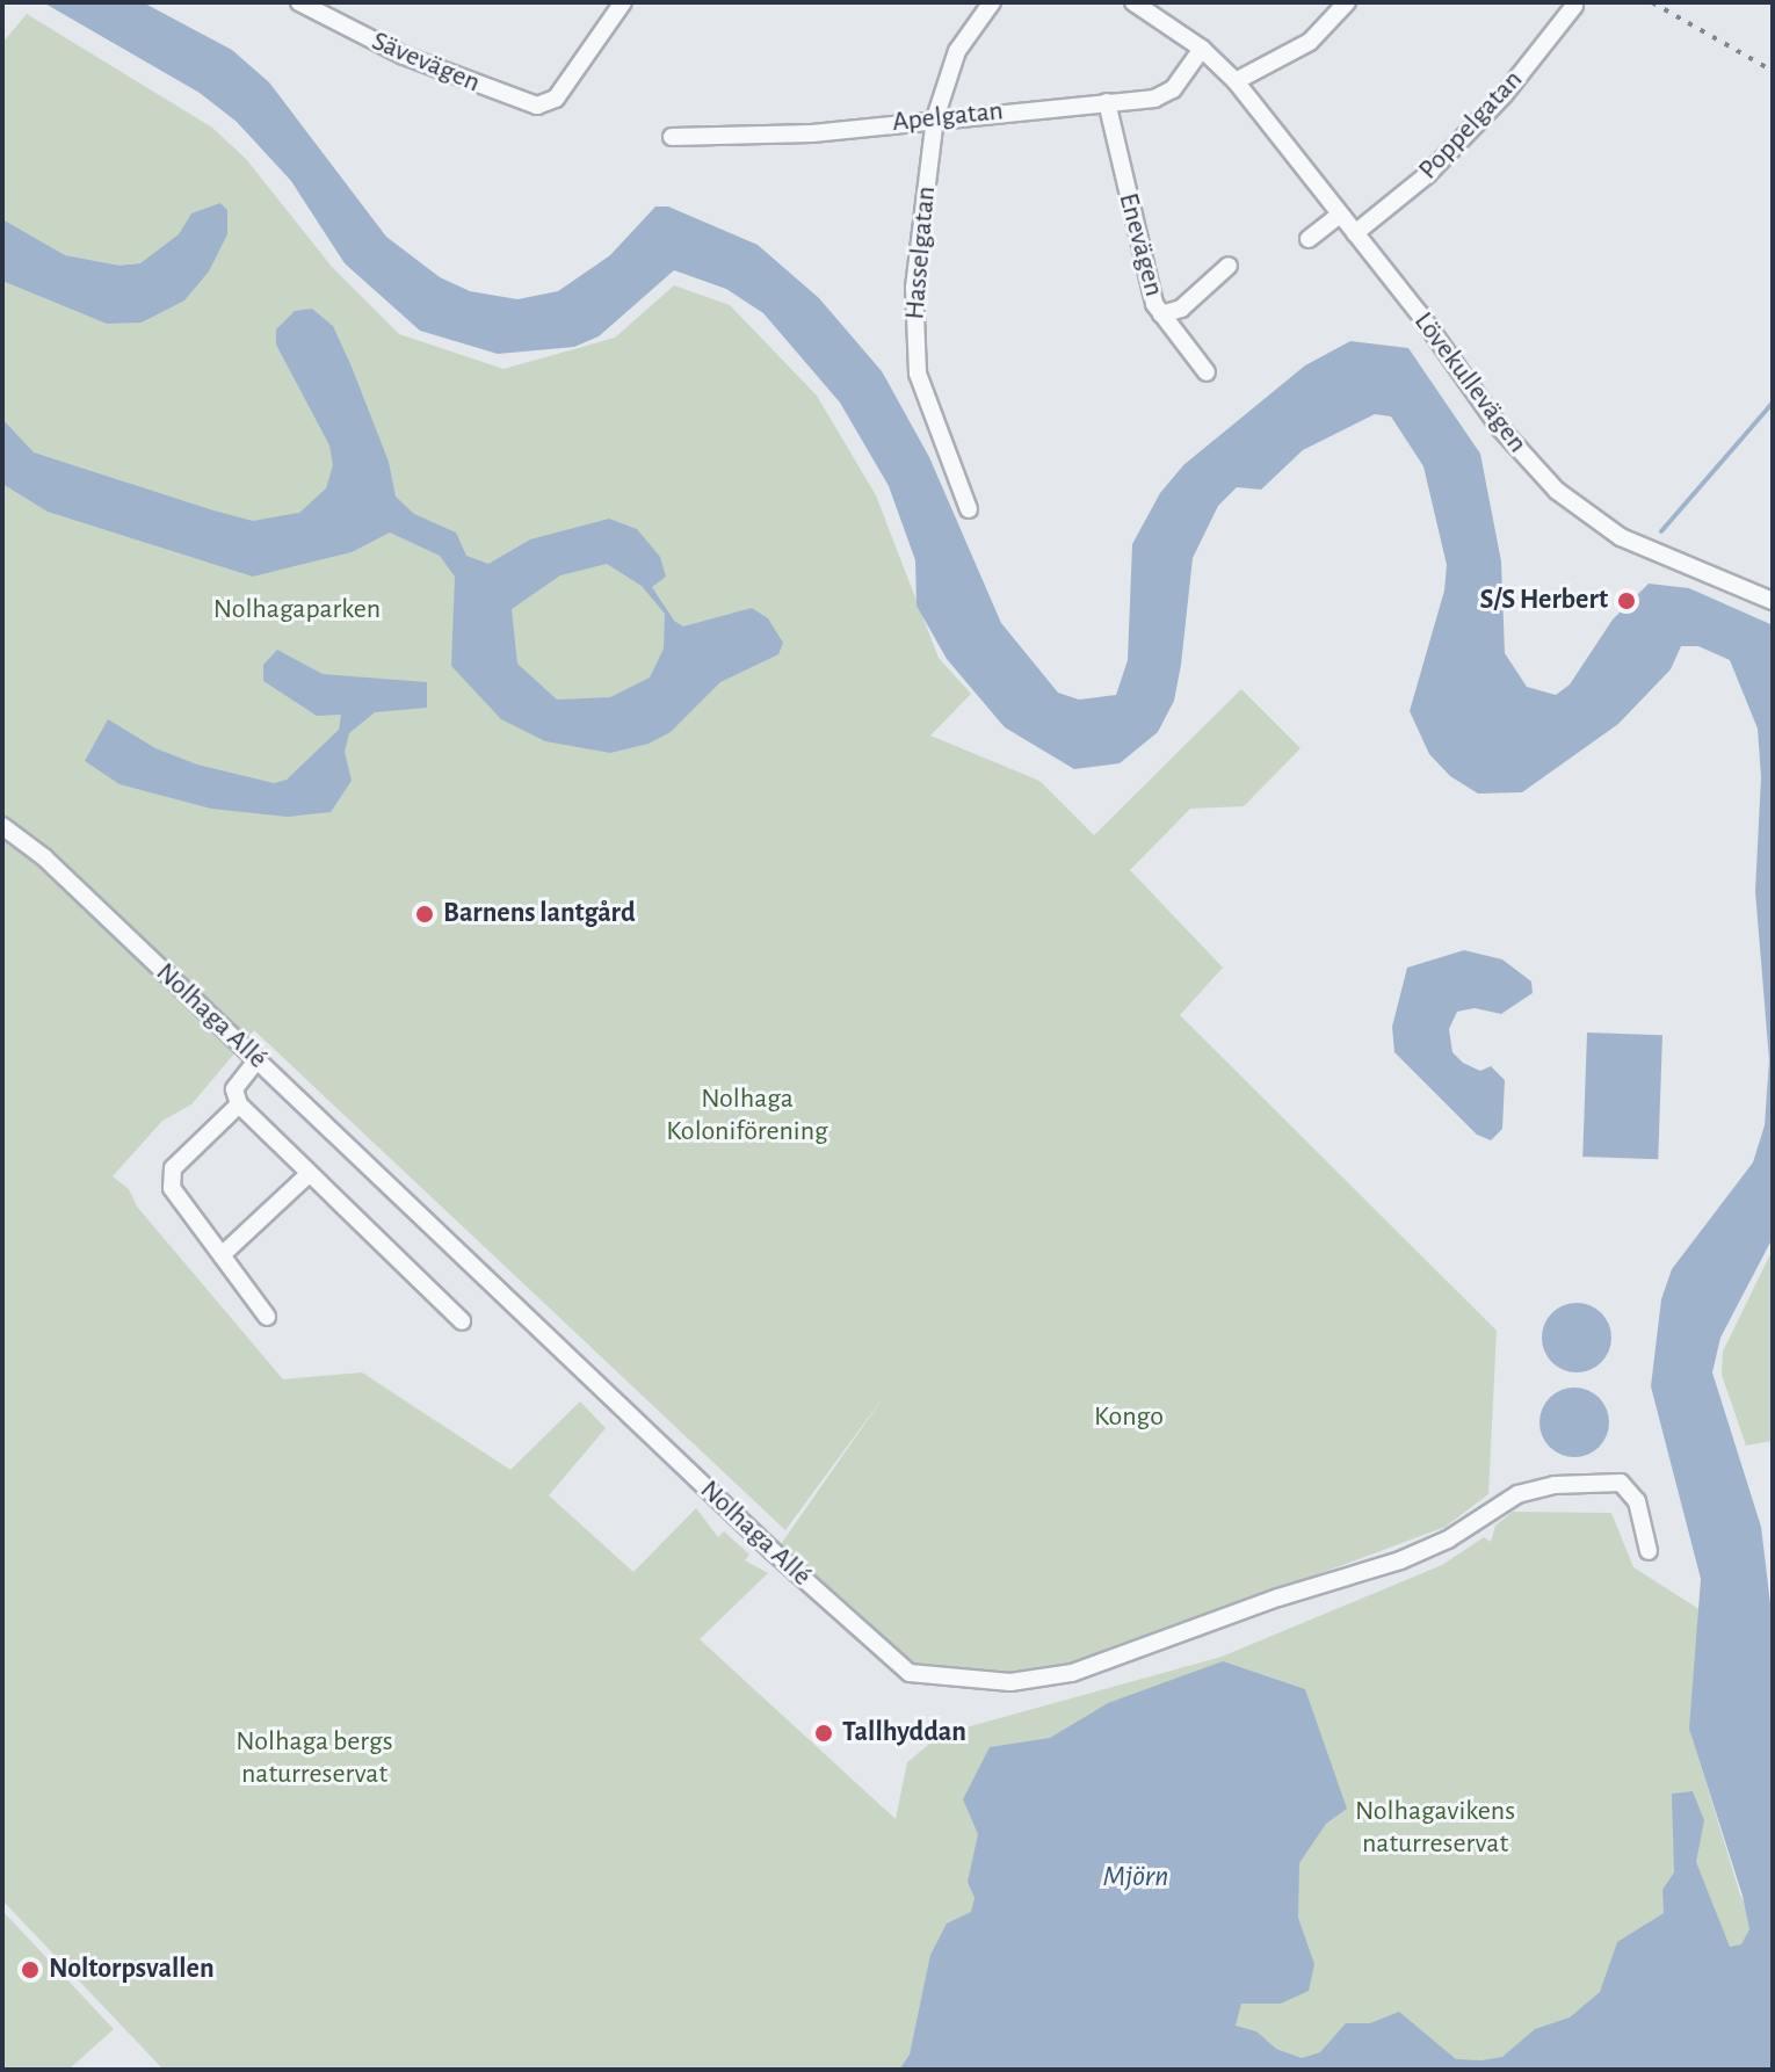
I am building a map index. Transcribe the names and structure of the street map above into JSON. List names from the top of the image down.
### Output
{
  "streets": {
    "street": [
      "Sävevägen",
      "Apelgatan",
      "Poppelgatan",
      "Enevägen",
      "Hasselgatan",
      "Lövekullevägen",
      "Nolhaga Allé"
    ]
  },
  "crossings": [
    ["Apelgatan", "Enevägen"],
    ["Apelgatan", "Hasselgatan"],
    ["Apelgatan", "Lövekullevägen"],
    ["Poppelgatan", "Lövekullevägen"]
  ],
  "water": ["Mjörn"],
  "parks": [
    "Nolhagaparken",
    "Nolhaga Koloniförening",
    "Kongo",
    "Nolhaga bergs naturreservat",
    "Nolhagavikens naturreservat"
  ],
  "places": [
    "S/S Herbert",
    "Barnens lantgård",
    "Tallhyddan",
    "Noltorpsvallen"
  ]
}
